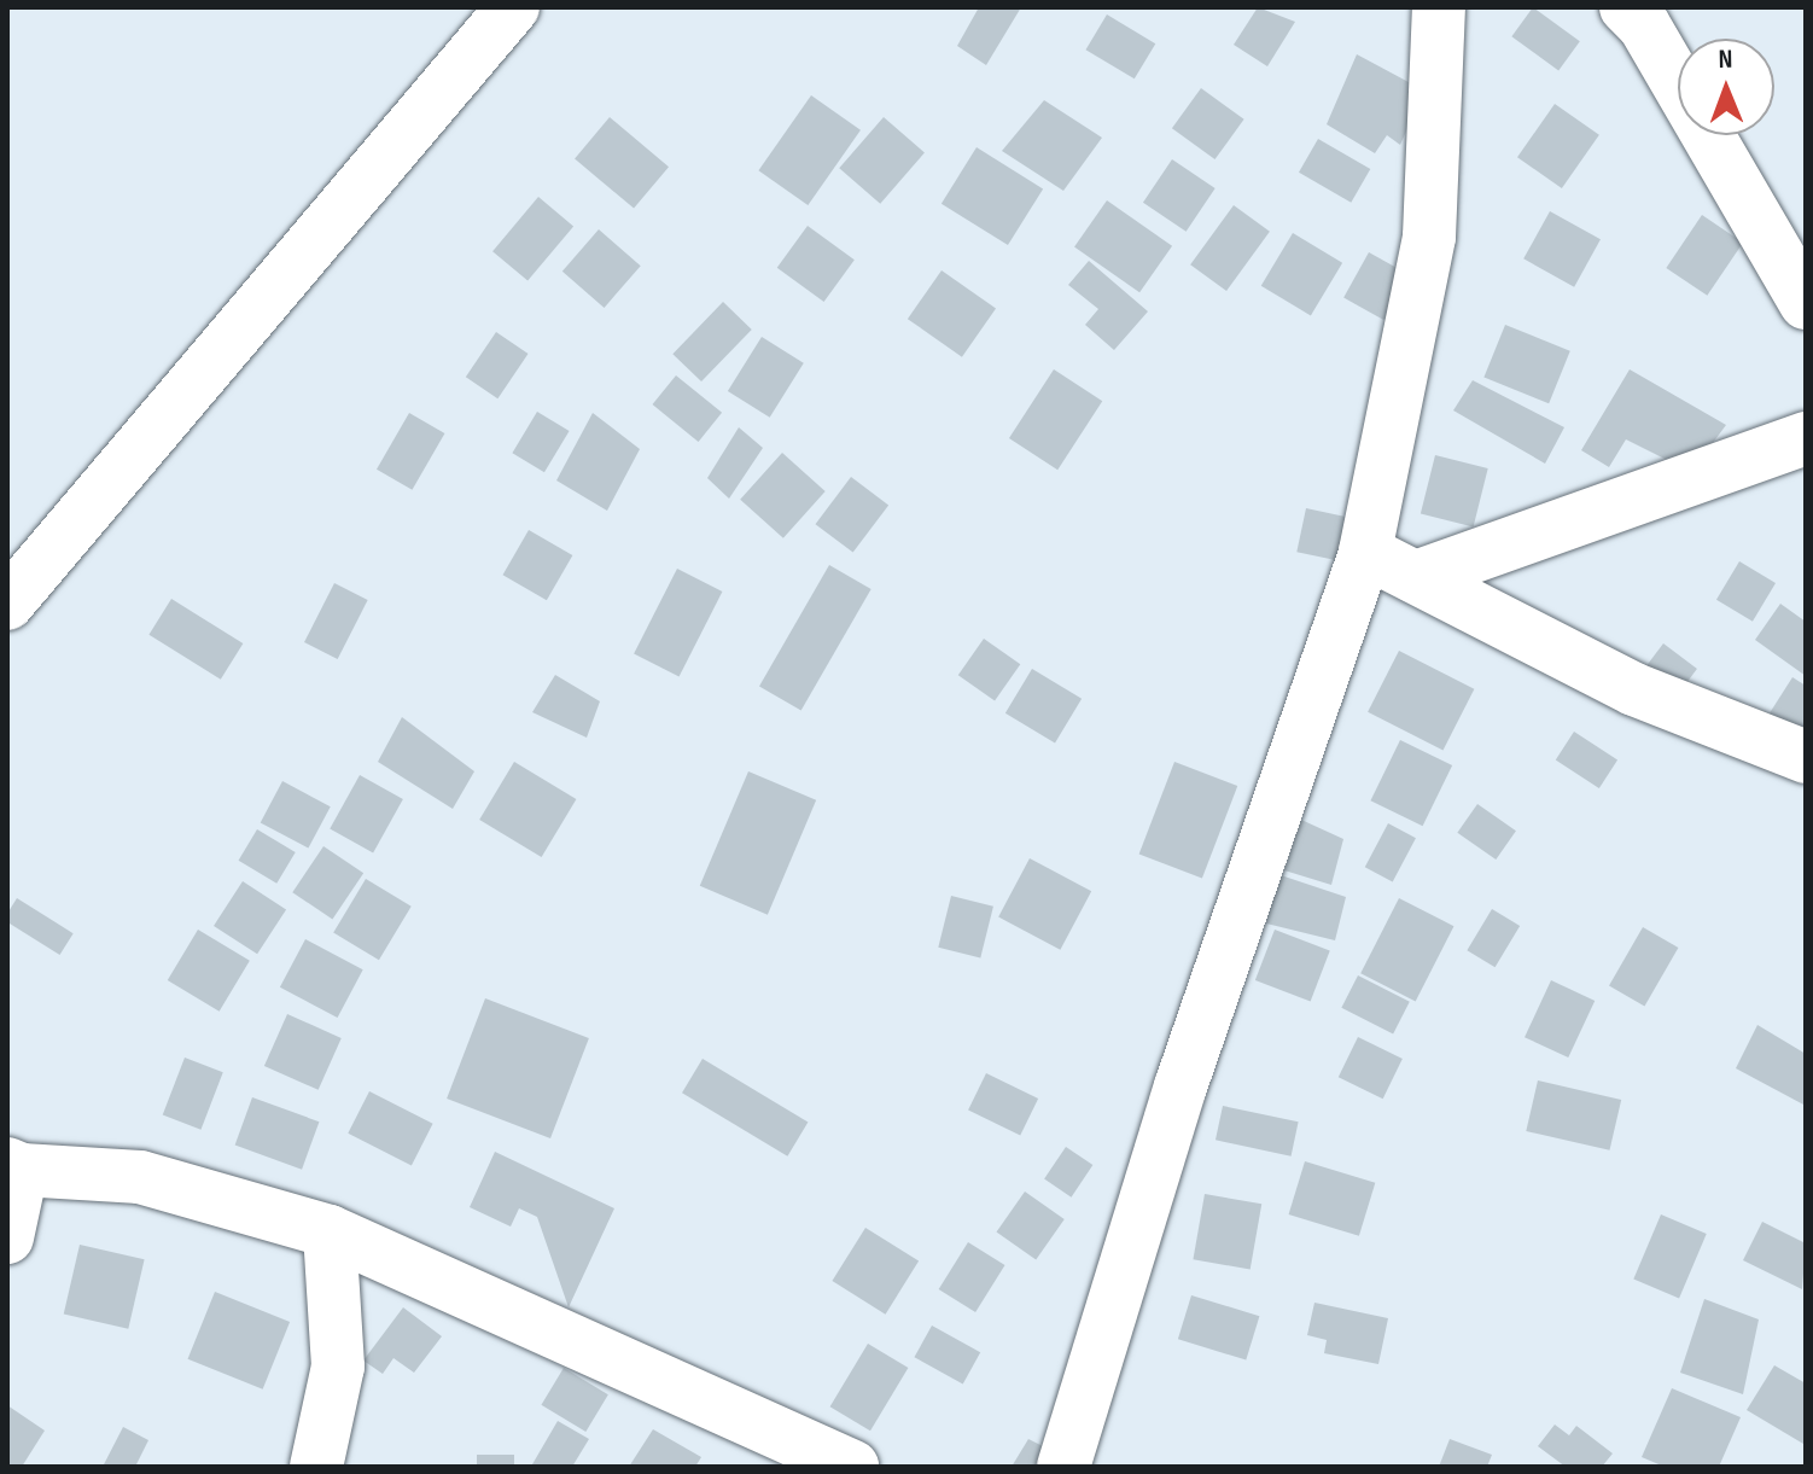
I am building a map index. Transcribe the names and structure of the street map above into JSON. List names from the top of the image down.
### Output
{
  "north": "top"
}
